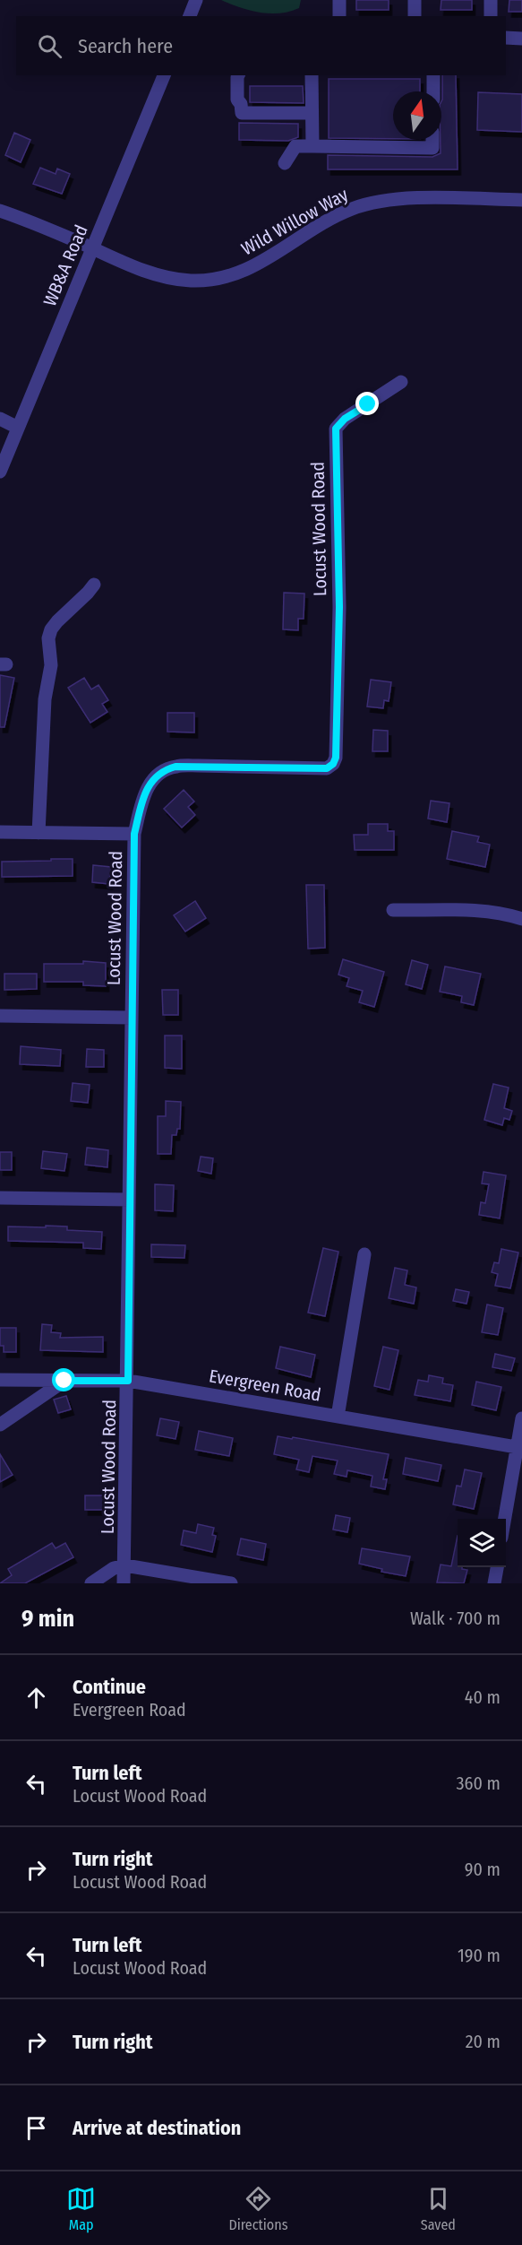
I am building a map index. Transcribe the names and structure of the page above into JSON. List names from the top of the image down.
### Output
{
  "streets": {
    "street": [
      "Wild Willow Way",
      "WB&A Road",
      "Locust Wood Road",
      "Evergreen Road"
    ]
  },
  "crossings": [
    ["Wild Willow Way", "WB&A Road"],
    ["Locust Wood Road", "Evergreen Road"]
  ],
  "north": "top",
  "page": {
    "search": "Search here",
    "heading": ["9 min", "Walk · 700 m"],
    "list": [
      ["Continue", "Evergreen Road", "40 m"],
      ["Turn left", "Locust Wood Road", "360 m"],
      ["Turn right", "Locust Wood Road", "90 m"],
      ["Turn left", "Locust Wood Road", "190 m"],
      ["Turn right", "20 m"],
      "Arrive at destination"
    ],
    "nav": ["Map", "Directions", "Saved"]
  }
}
